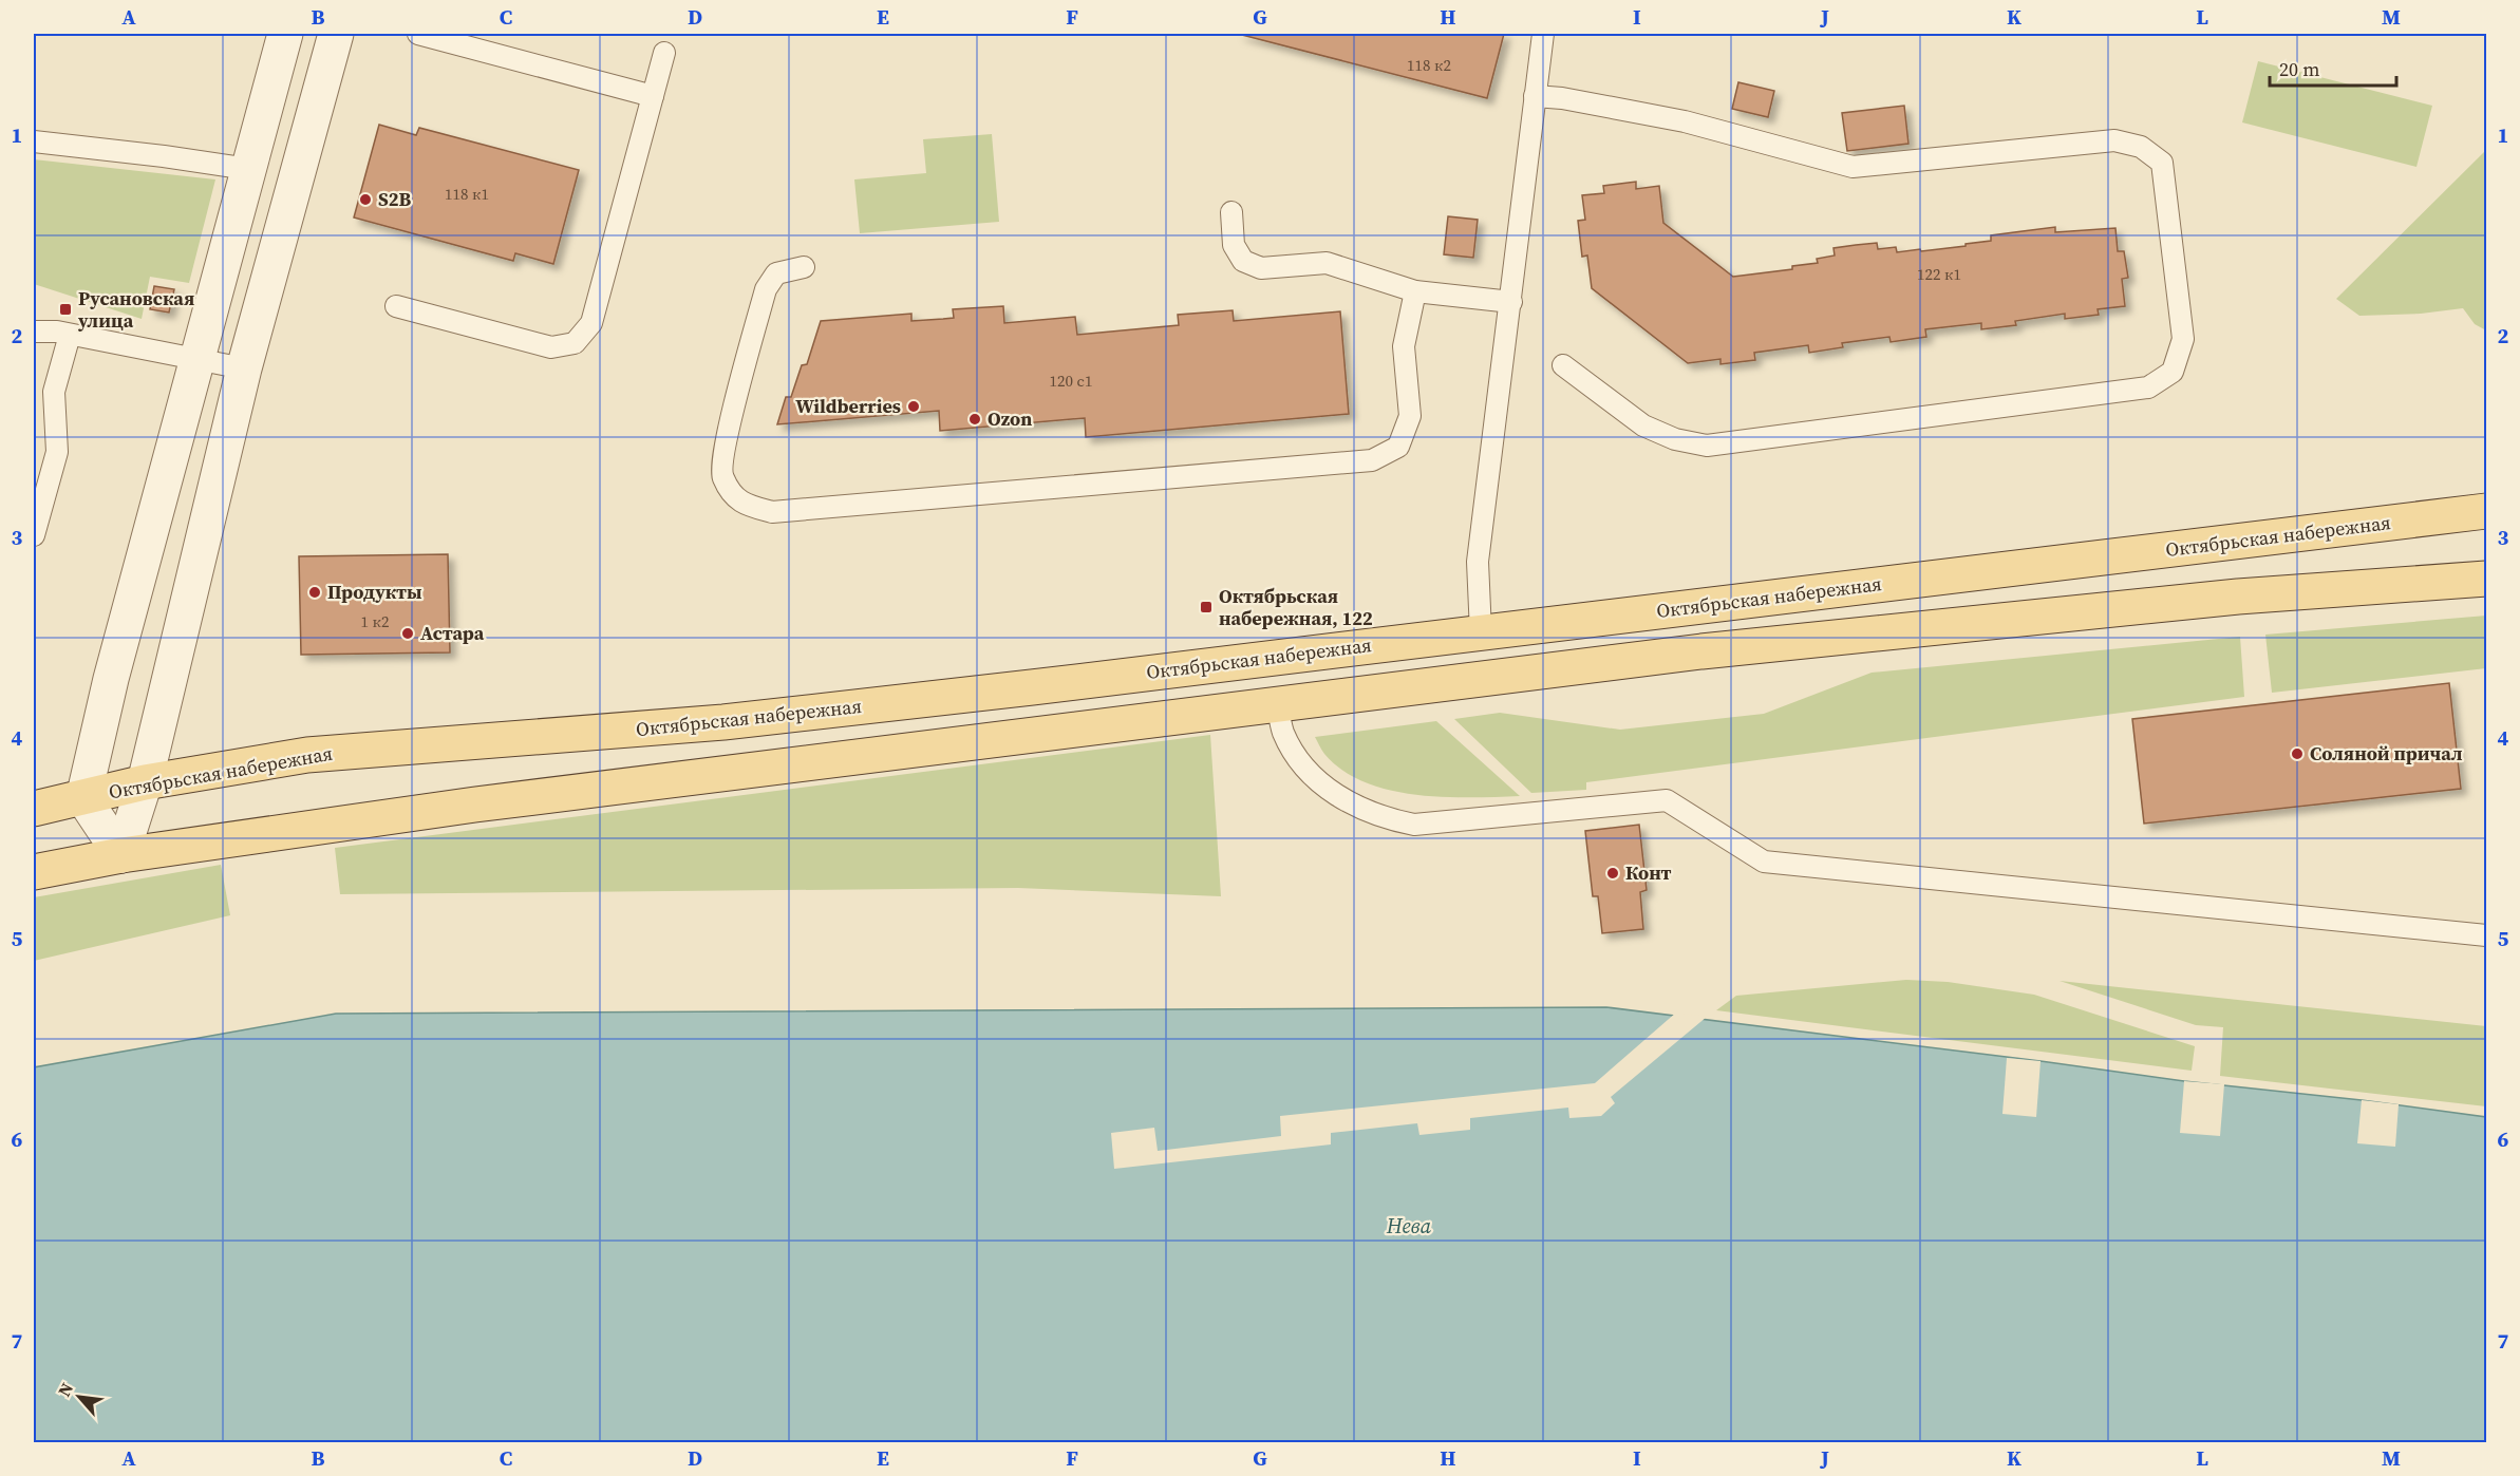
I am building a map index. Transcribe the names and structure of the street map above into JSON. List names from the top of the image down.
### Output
{
  "streets": {
    "main road": ["Октябрьская набережная"]
  },
  "water": ["Нева"],
  "places": {
    "other": [
      "S2B",
      "Wildberries",
      "Ozon",
      "Продукты",
      "Астара",
      "Соляной причал",
      "Конт"
    ],
    "transit": ["Русановская улица", "Октябрьская набережная, 122"]
  },
  "house_numbers": [
    "118 к2",
    "118 к1",
    "122 к1",
    "120 с1",
    "1 к2"
  ],
  "scale_bar": "20 m",
  "north": "top left",
  "grid": {
    "columns": [
      "A",
      "B",
      "C",
      "D",
      "E",
      "F",
      "G",
      "H",
      "I",
      "J",
      "K",
      "L",
      "M"
    ],
    "rows": [
      "1",
      "2",
      "3",
      "4",
      "5",
      "6",
      "7"
    ]
  }
}
